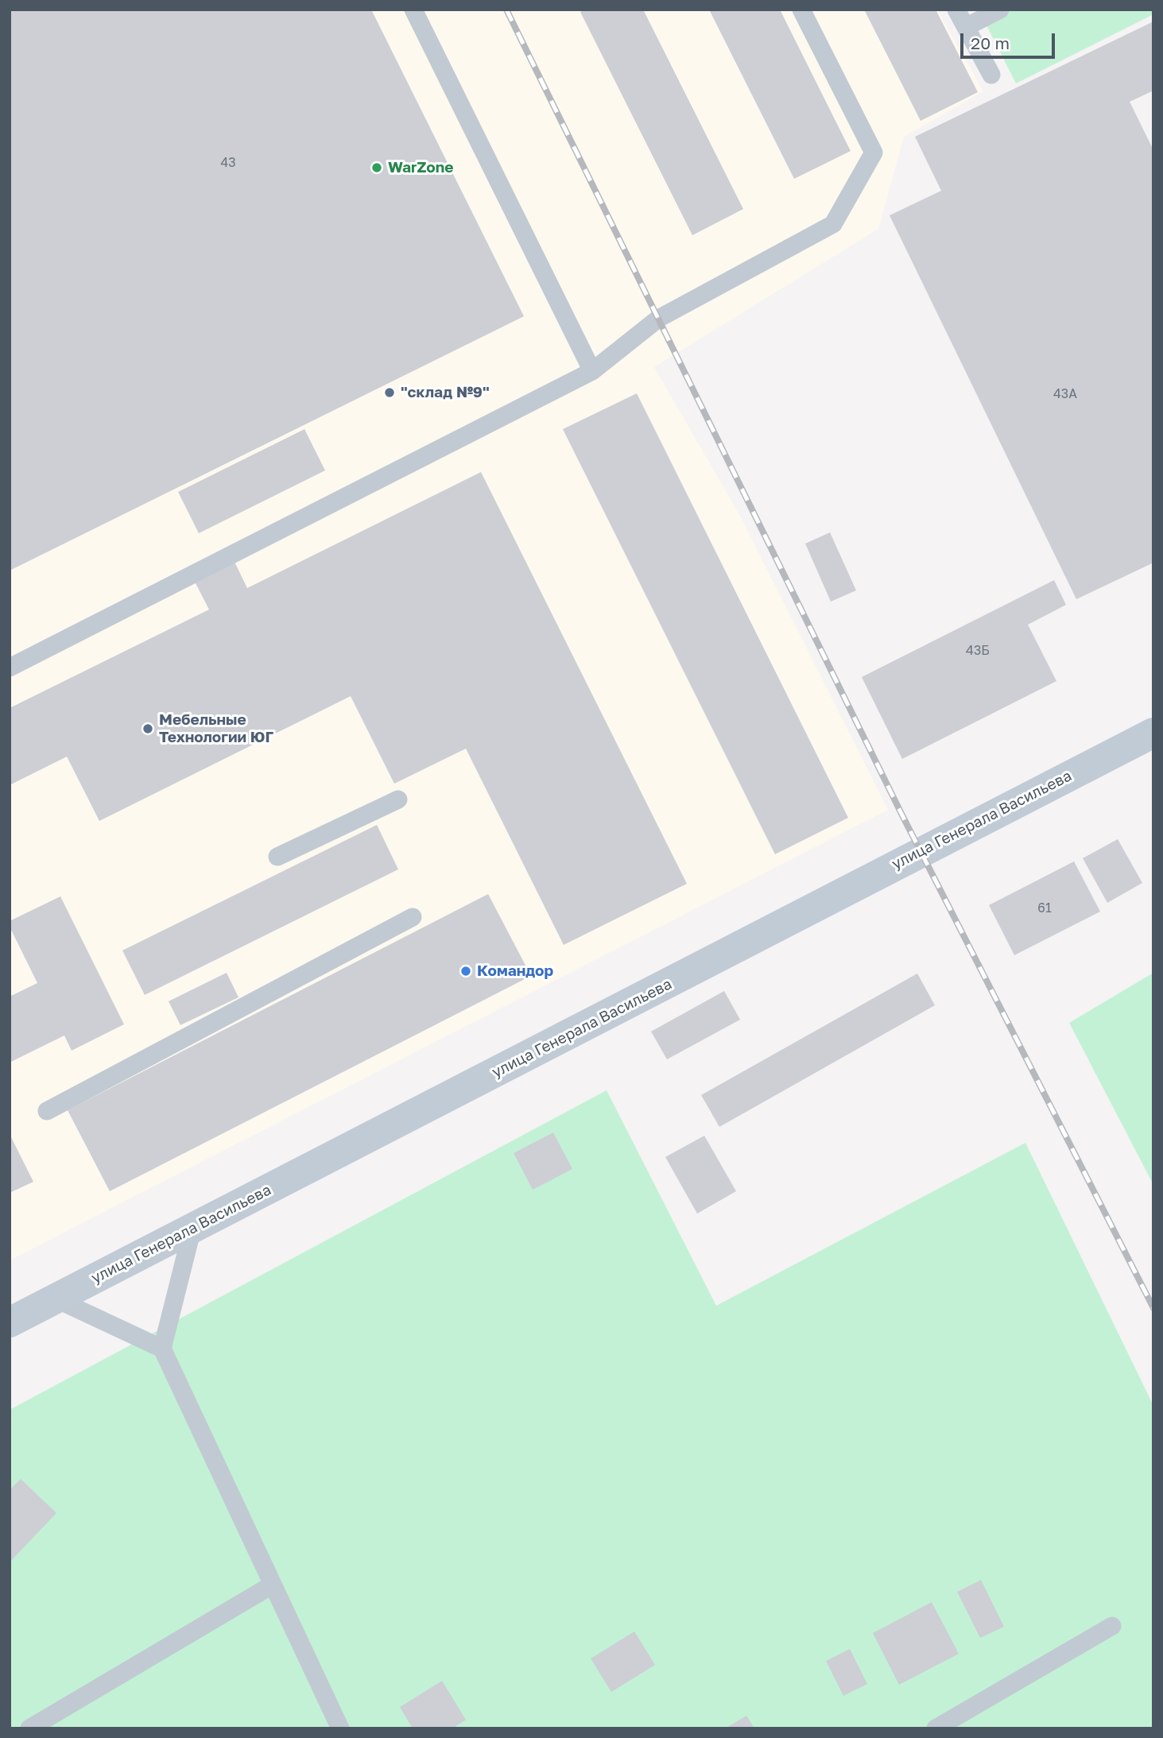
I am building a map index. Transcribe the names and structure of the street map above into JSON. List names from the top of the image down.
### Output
{
  "streets": {
    "main road": ["улица Генерала Васильева"]
  },
  "places": [
    "WarZone",
    "\"склад №9\"",
    "Мебельные Технологии ЮГ",
    "Командор"
  ],
  "house_numbers": [
    "43",
    "43А",
    "43Б",
    "61"
  ],
  "scale_bar": "20 m"
}
